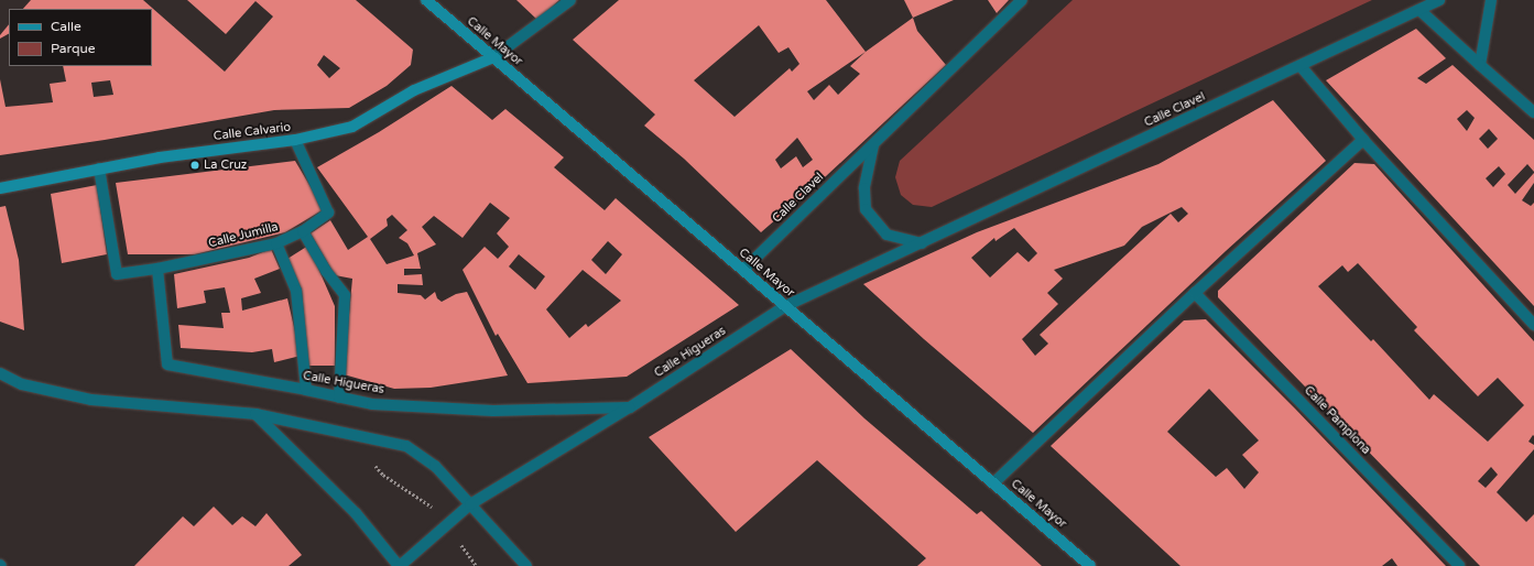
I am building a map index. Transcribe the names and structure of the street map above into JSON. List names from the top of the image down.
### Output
{
  "streets": {
    "main road": ["Calle Mayor", "Calle Calvario"],
    "street": [
      "Calle Clavel",
      "Calle Jumilla",
      "Calle Higueras",
      "Calle Pamplona"
    ]
  },
  "crossings": [
    ["Calle Mayor", "Calle Clavel"],
    ["Calle Mayor", "Calle Calvario"],
    ["Calle Mayor", "Calle Higueras"],
    ["Calle Clavel", "Calle Higueras"],
    ["Calle Calvario", "Calle Jumilla"],
    ["Calle Jumilla", "Calle Higueras"]
  ],
  "places": ["La Cruz"],
  "legend": ["Calle", "Parque"]
}
